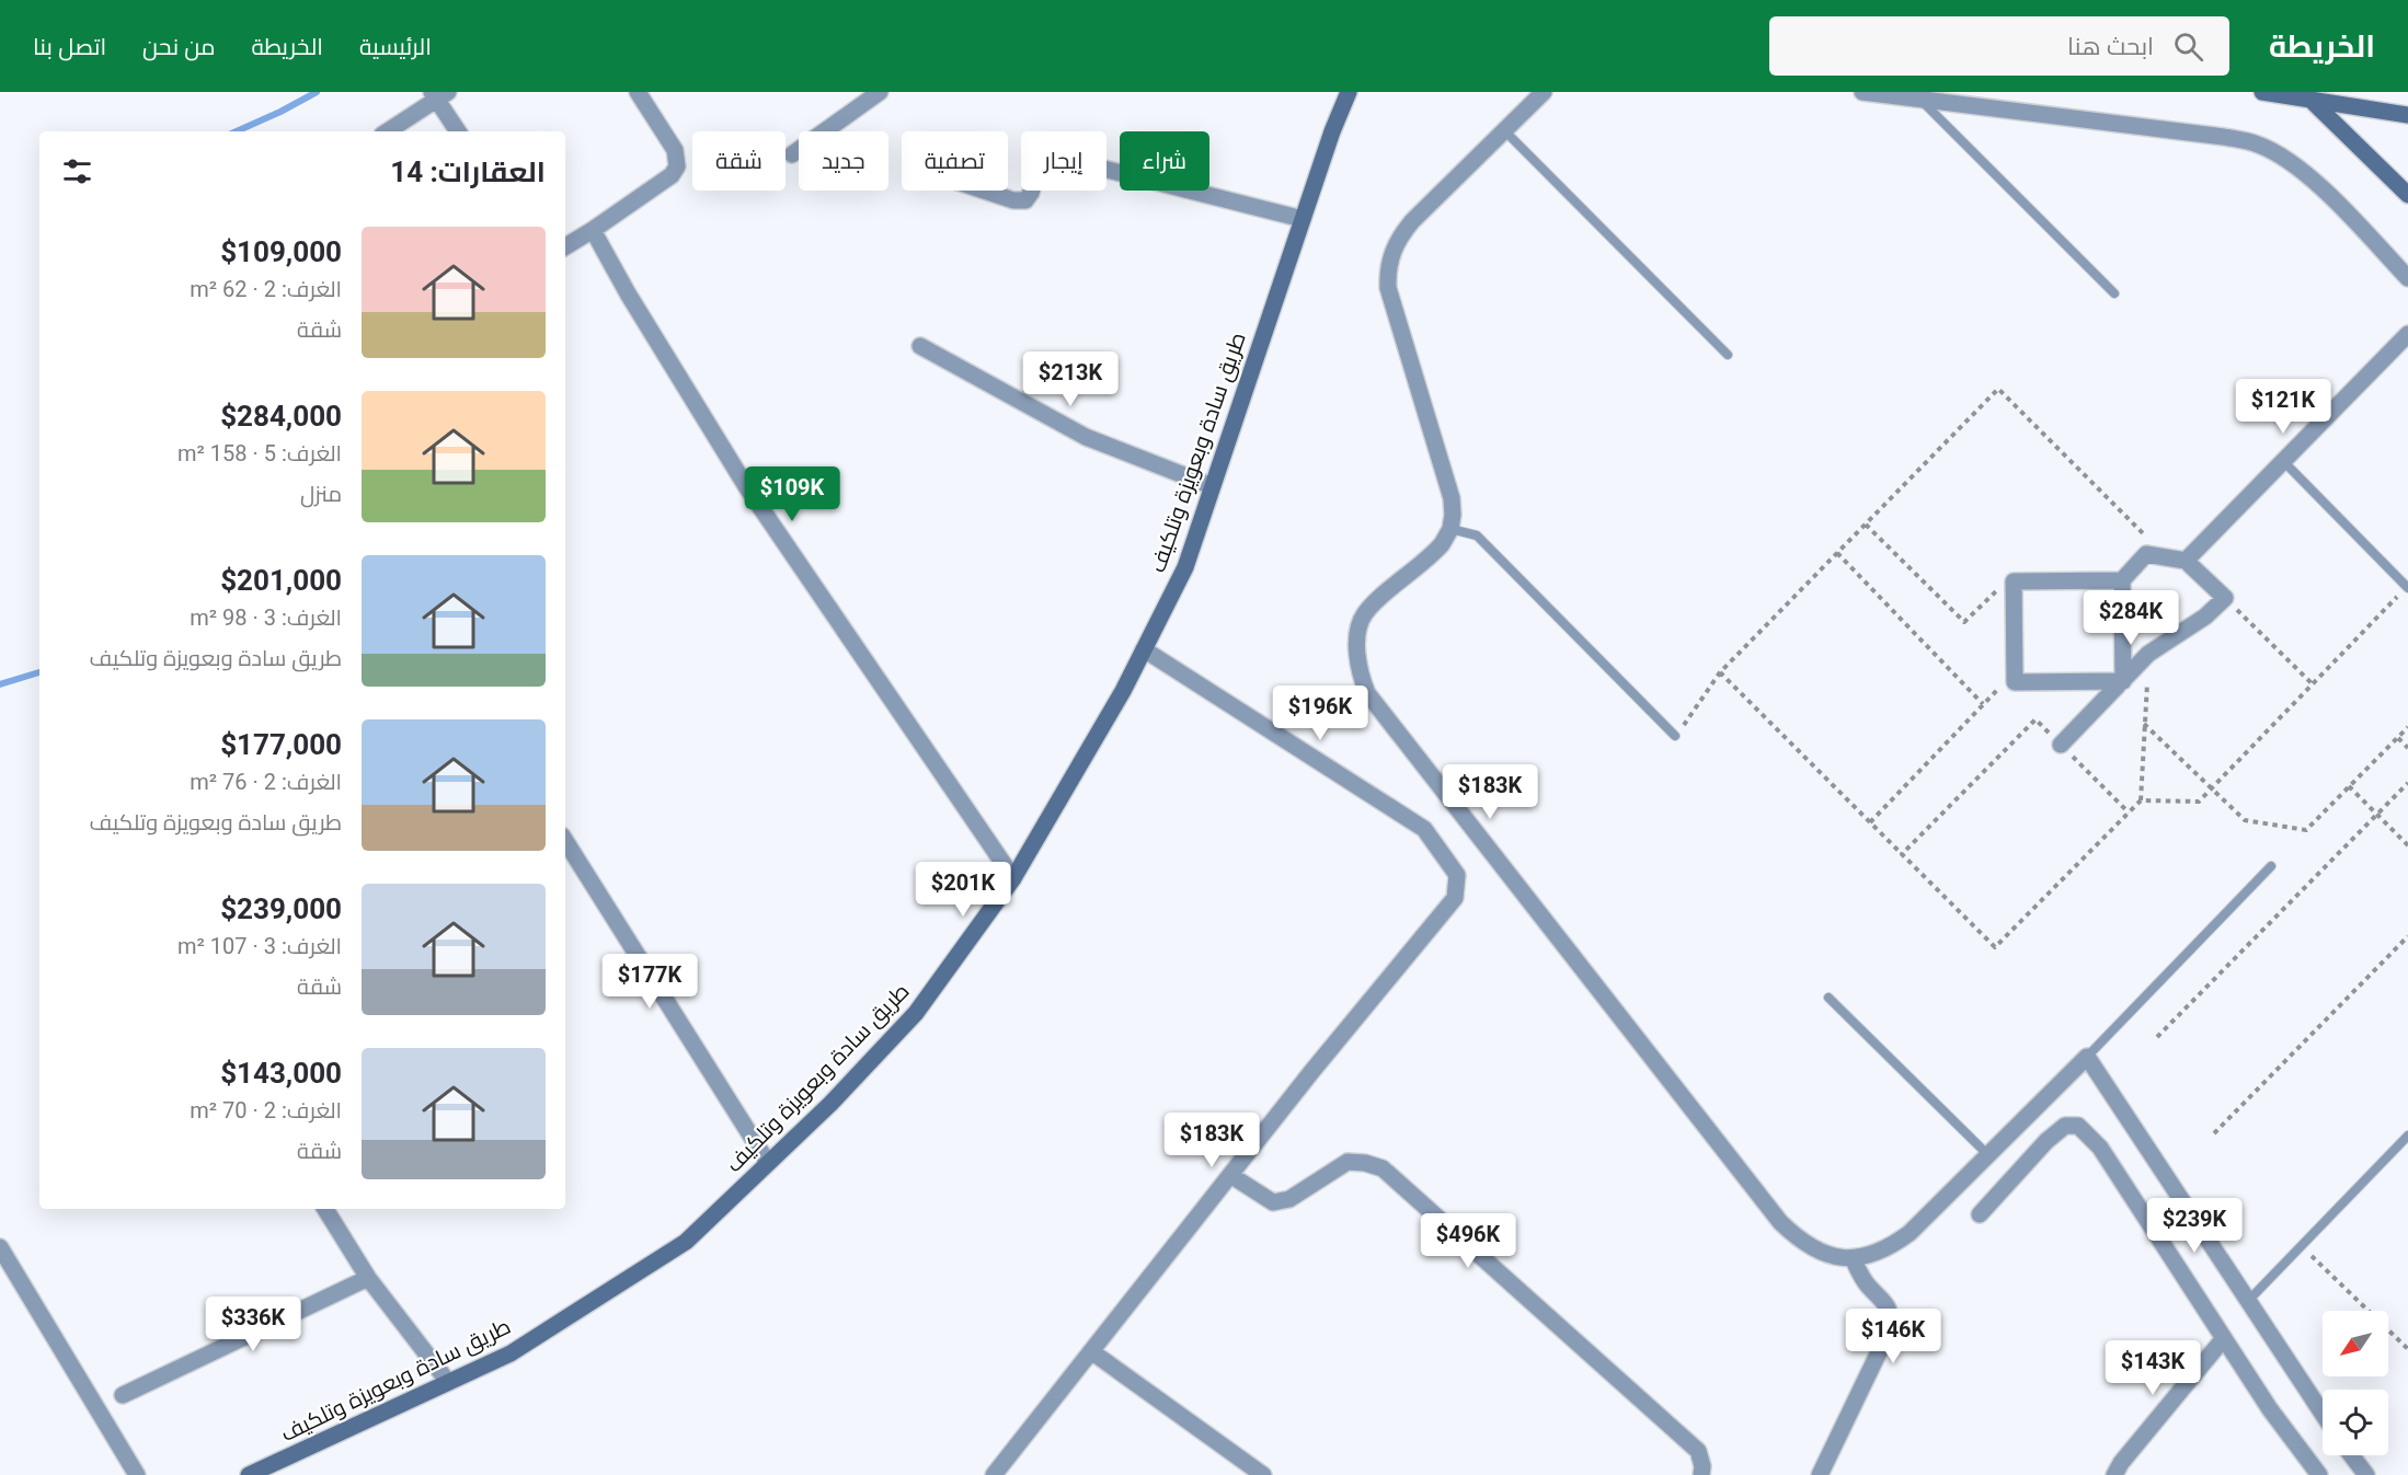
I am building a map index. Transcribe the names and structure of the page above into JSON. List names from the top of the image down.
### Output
{
  "streets": {
    "main road": ["طريق سادة وبعويزة وتلكيف"]
  },
  "north": "bottom left",
  "page": {
    "header": "الخريطة",
    "search": "ابحث هنا",
    "nav": [
      "الرئيسية",
      "الخريطة",
      "من نحن",
      "اتصل بنا"
    ],
    "chip": [
      "شراء",
      "إيجار",
      "تصفية",
      "جديد",
      "شقة"
    ],
    "heading": "العقارات: 14",
    "list": [
      {
        "name": "$109,000",
        "note": "الغرف: 2 · 62 m² · شقة"
      },
      {
        "name": "$284,000",
        "note": "الغرف: 5 · 158 m² · منزل"
      },
      {
        "name": "$201,000",
        "note": "الغرف: 3 · 98 m² · طريق سادة وبعويزة وتلكيف"
      },
      {
        "name": "$177,000",
        "note": "الغرف: 2 · 76 m² · طريق سادة وبعويزة وتلكيف"
      },
      {
        "name": "$239,000",
        "note": "الغرف: 3 · 107 m² · شقة"
      },
      {
        "name": "$143,000",
        "note": "الغرف: 2 · 70 m² · شقة"
      }
    ],
    "price": [
      "$213K",
      "$121K",
      "$109K",
      "$284K",
      "$196K",
      "$183K",
      "$201K",
      "$177K",
      "$183K",
      "$239K",
      "$496K",
      "$336K",
      "$146K",
      "$143K"
    ]
  }
}
